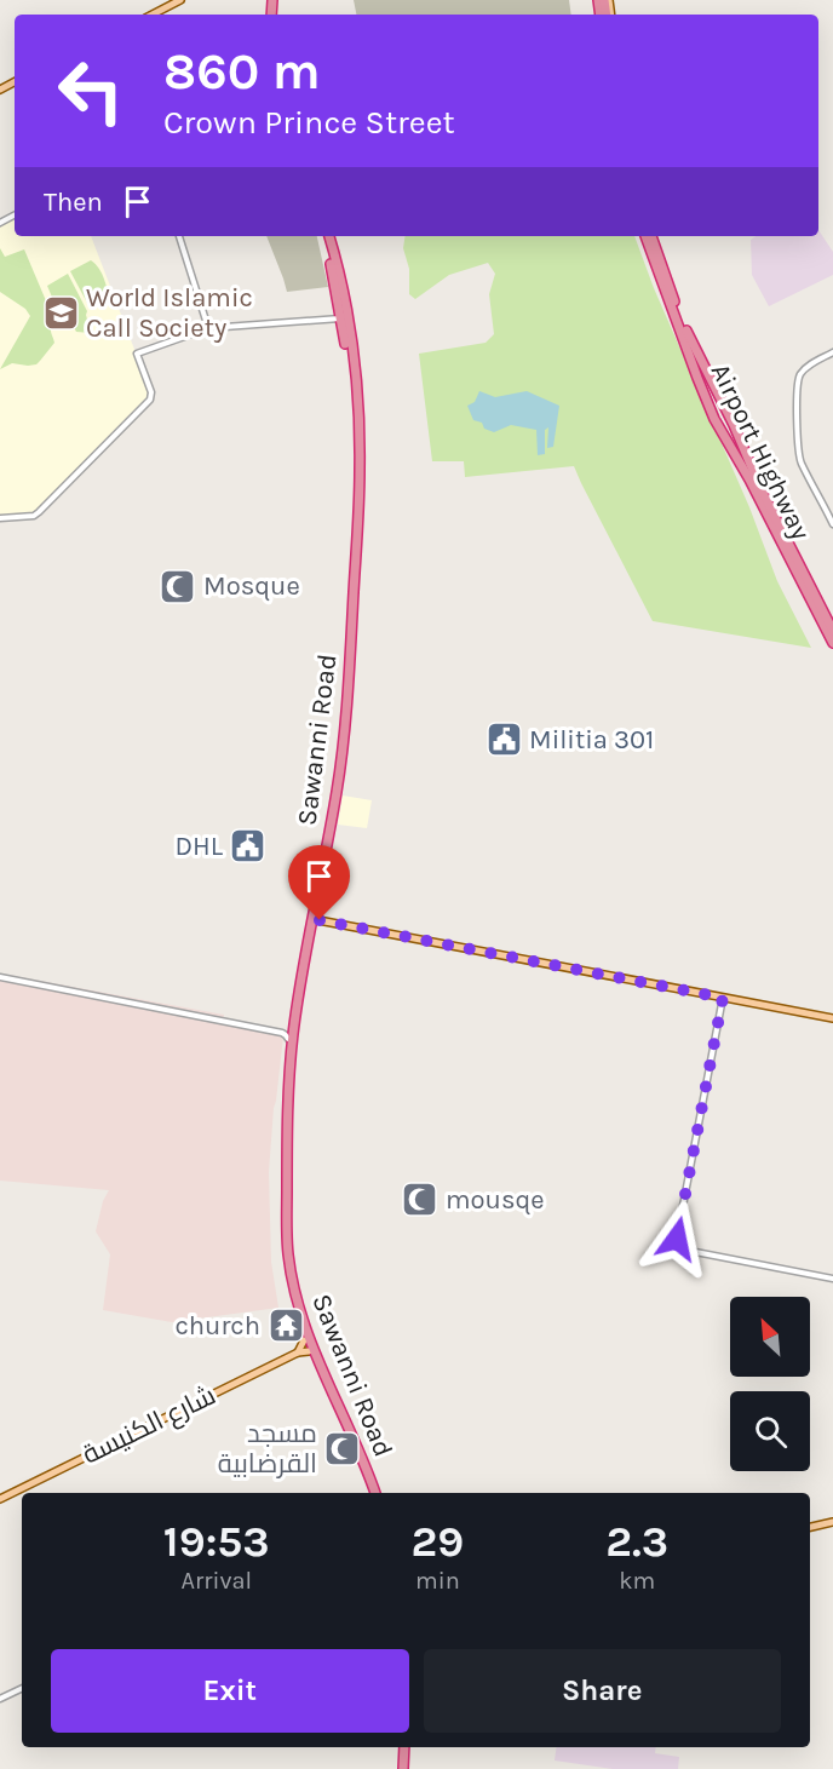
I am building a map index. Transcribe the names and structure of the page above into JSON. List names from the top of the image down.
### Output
{
  "streets": {
    "highway": ["Airport Highway", "Sawanni Road"],
    "main road": ["شارع الكنيسة"]
  },
  "crossings": [
    ["Sawanni Road", "شارع الكنيسة"]
  ],
  "places": {
    "school or university": ["World Islamic Call Society"],
    "mosque": ["Mosque", "mousqe", "مسجد القرضابية"],
    "public building": ["Militia 301", "DHL"],
    "temple": ["church"]
  },
  "north": "top left",
  "page": {
    "turn": ["860 m", "Crown Prince Street"],
    "then": "Then",
    "eta": [
      "19:53",
      "Arrival",
      "29",
      "min",
      "2.3",
      "km"
    ],
    "buttons": ["Exit", "Share"]
  }
}
